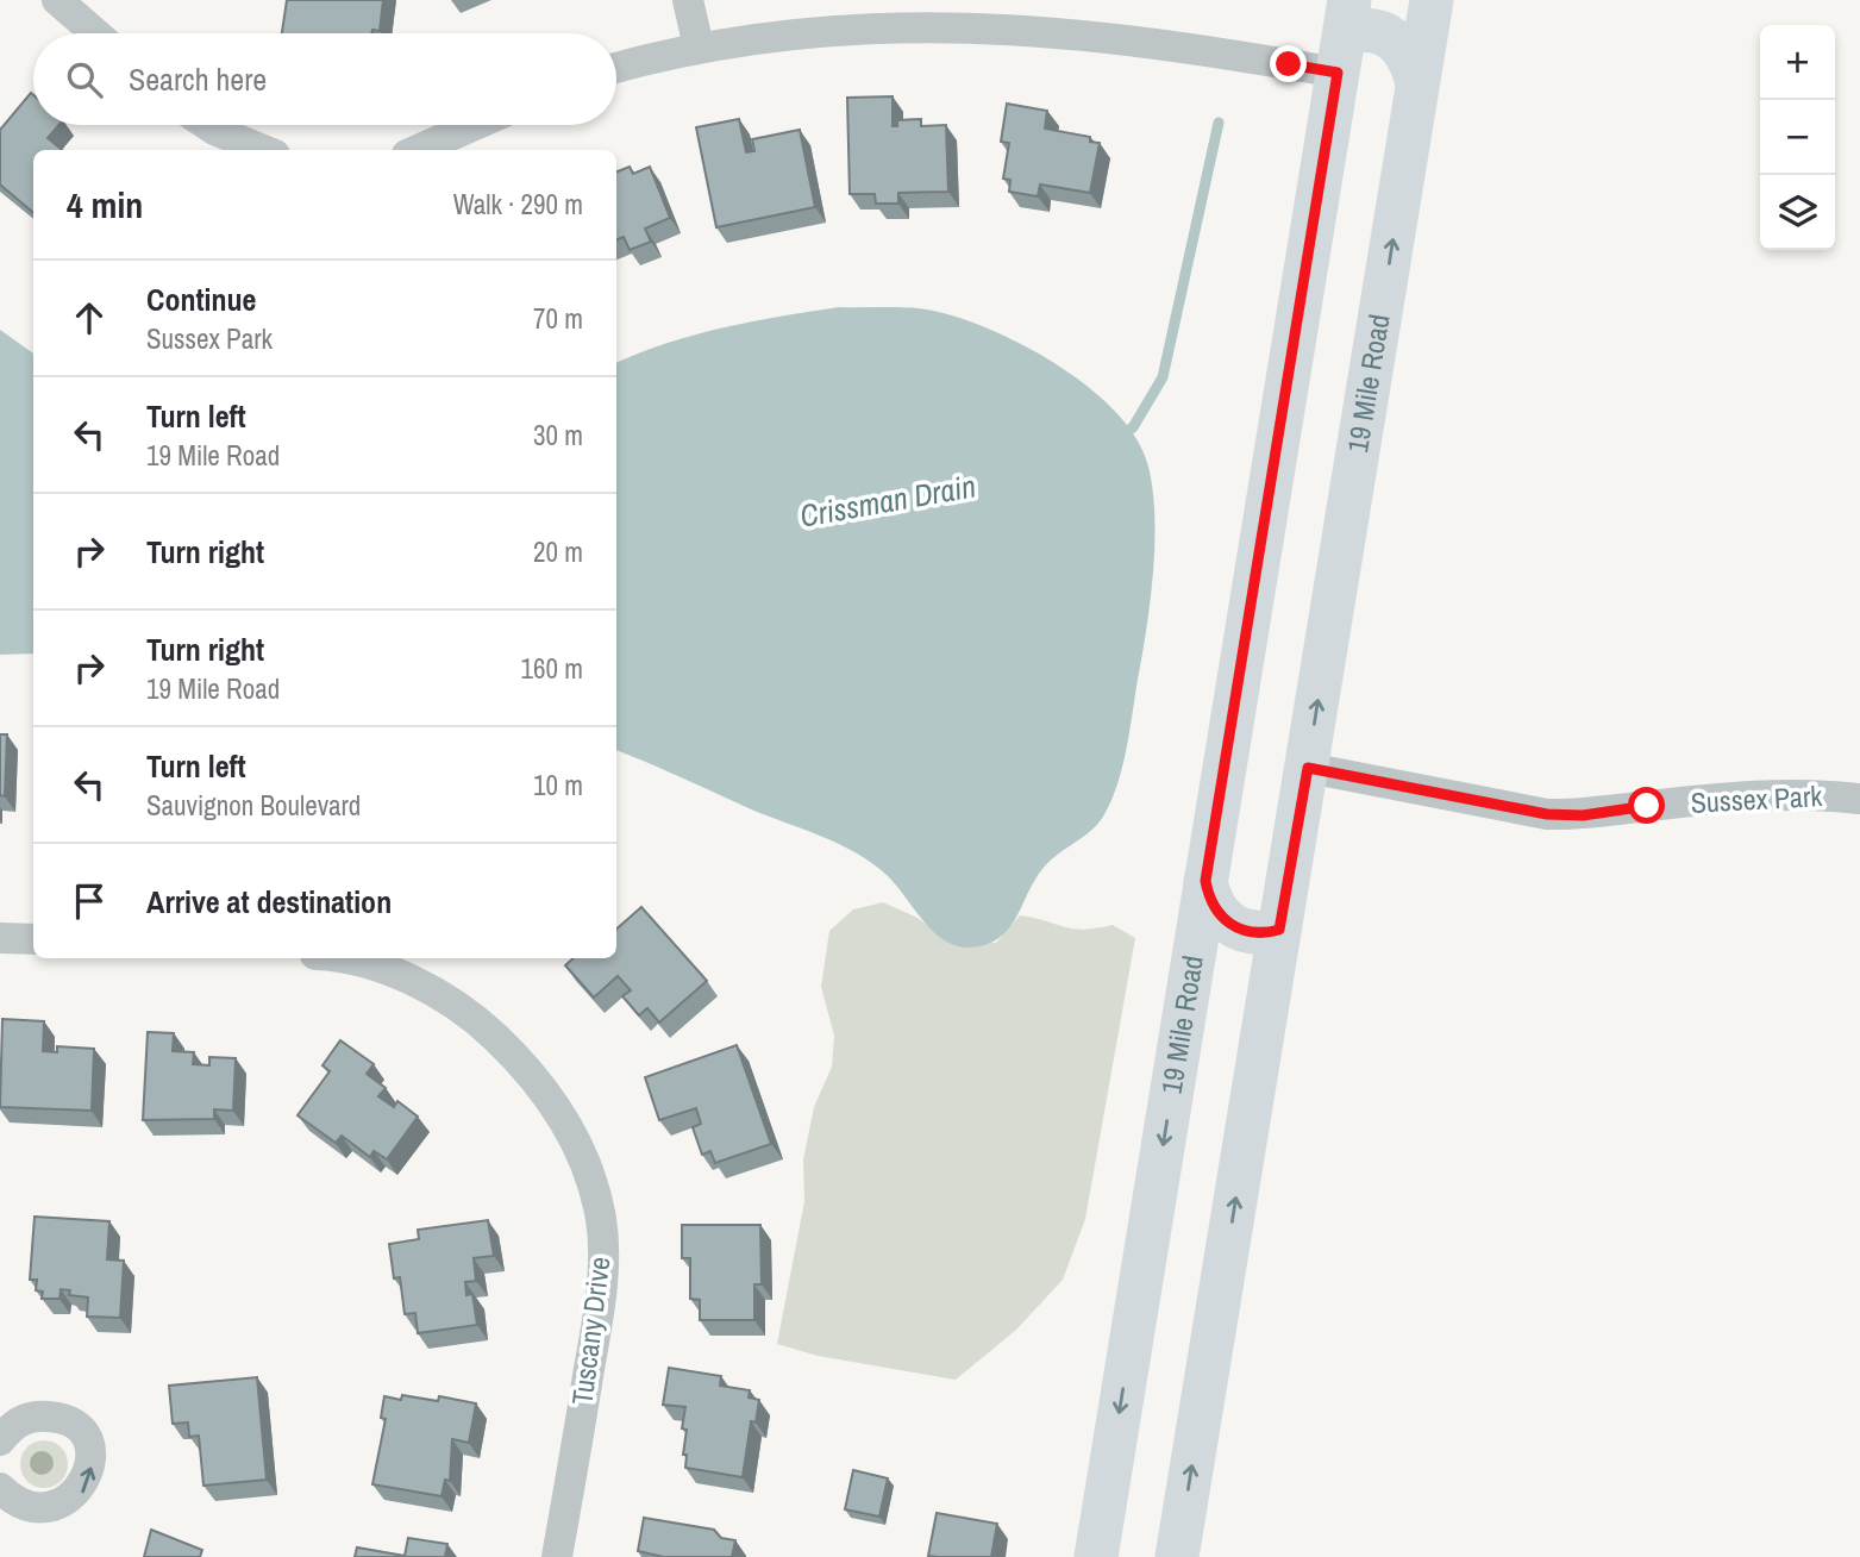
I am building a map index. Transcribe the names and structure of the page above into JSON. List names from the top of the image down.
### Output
{
  "streets": {
    "main road": ["19 Mile Road"],
    "street": ["Sussex Park", "Tuscany Drive"]
  },
  "crossings": [
    ["19 Mile Road", "Sussex Park"]
  ],
  "water": ["Crissman Drain"],
  "page": {
    "map_buttons": ["+", "−"],
    "search": "Search here",
    "heading": ["4 min", "Walk · 290 m"],
    "list": [
      ["Continue", "Sussex Park", "70 m"],
      ["Turn left", "19 Mile Road", "30 m"],
      ["Turn right", "20 m"],
      ["Turn right", "19 Mile Road", "160 m"],
      ["Turn left", "Sauvignon Boulevard", "10 m"],
      "Arrive at destination"
    ]
  }
}
